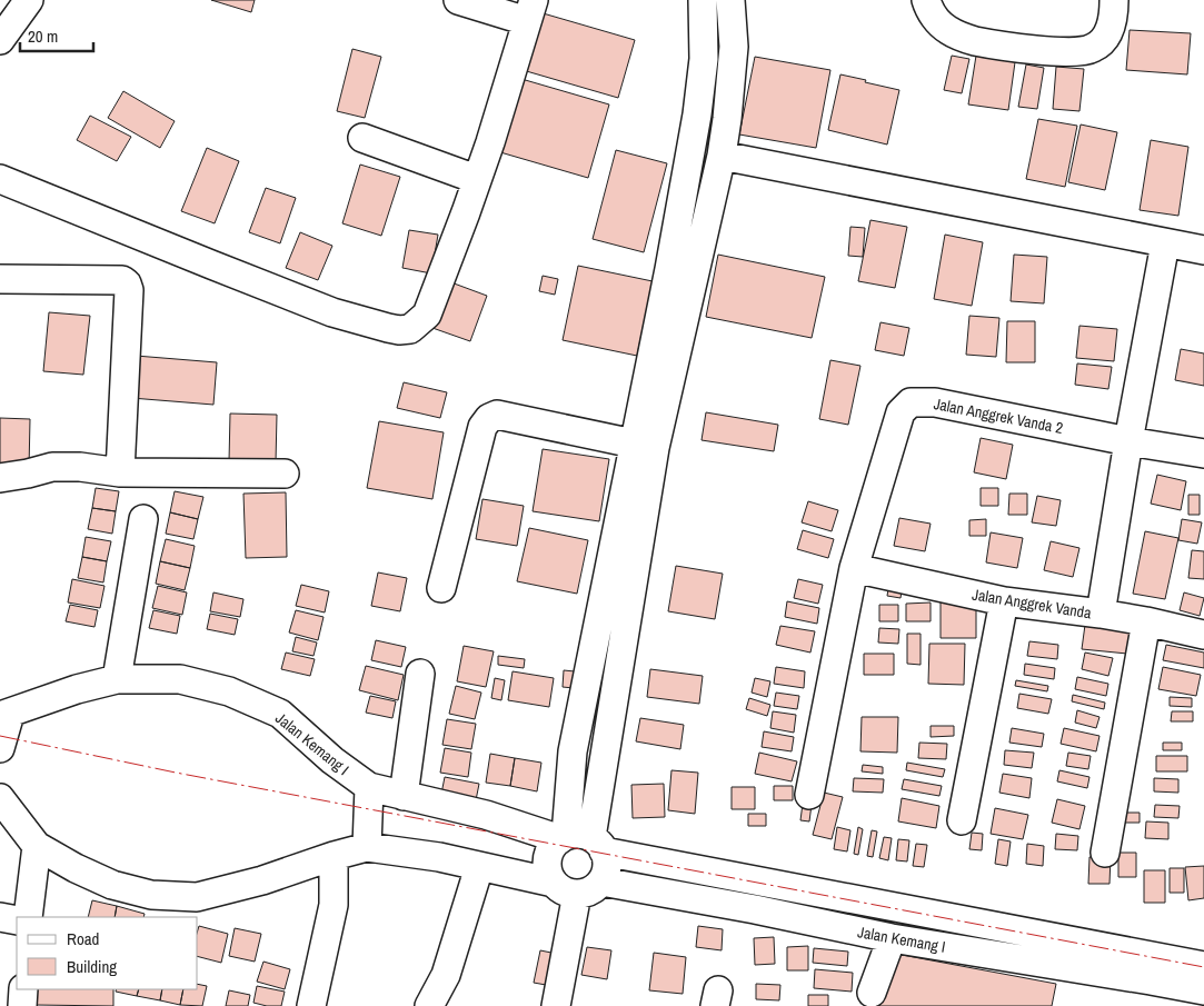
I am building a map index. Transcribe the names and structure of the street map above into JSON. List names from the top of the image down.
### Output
{
  "streets": {
    "street": ["Jalan Anggrek Vanda 2", "Jalan Anggrek Vanda", "Jalan Kemang I"]
  },
  "crossings": [
    ["Jalan Anggrek Vanda 2", "Jalan Anggrek Vanda"]
  ],
  "legend": ["Road", "Building"],
  "scale_bar": "20 m"
}
